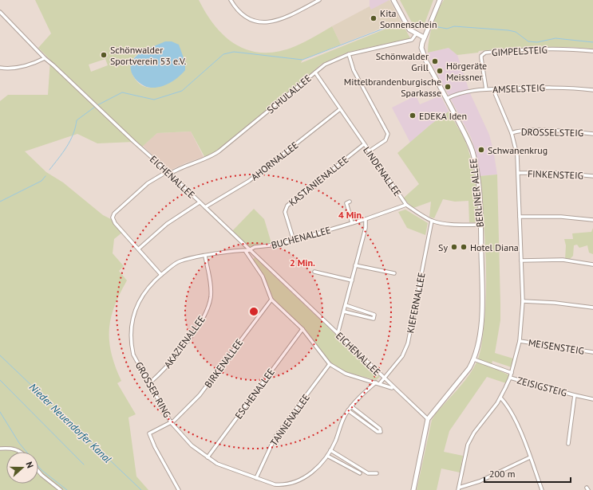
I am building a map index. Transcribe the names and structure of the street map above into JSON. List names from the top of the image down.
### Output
{
  "streets": {
    "main road": ["BERLINER ALLEE"],
    "street": [
      "GIMPELSTEIG",
      "AMSELSTEIG",
      "SCHULALLEE",
      "DROSSELSTEIG",
      "AHORNALLEE",
      "LINDENALLEE",
      "FINKENSTEIG",
      "EICHENALLEE",
      "KASTANIENALLEE",
      "BUCHENALLEE",
      "KIEFERNALLEE",
      "AKAZIENALLEE",
      "MEISENSTEIG",
      "BIRKENALLEE",
      "ZEISIGSTEIG",
      "GROSSER RING",
      "ESCHENALLEE",
      "TANNENALLEE"
    ]
  },
  "crossings": [
    ["GIMPELSTEIG", "AMSELSTEIG"],
    ["AMSELSTEIG", "BERLINER ALLEE"],
    ["SCHULALLEE", "LINDENALLEE"],
    ["SCHULALLEE", "EICHENALLEE"],
    ["AHORNALLEE", "LINDENALLEE"],
    ["AHORNALLEE", "EICHENALLEE"],
    ["LINDENALLEE", "KASTANIENALLEE"],
    ["LINDENALLEE", "BERLINER ALLEE"],
    ["LINDENALLEE", "BUCHENALLEE"],
    ["LINDENALLEE", "KIEFERNALLEE"],
    ["EICHENALLEE", "BERLINER ALLEE"],
    ["EICHENALLEE", "BUCHENALLEE"],
    ["EICHENALLEE", "KIEFERNALLEE"],
    ["EICHENALLEE", "BIRKENALLEE"],
    ["EICHENALLEE", "GROSSER RING"],
    ["EICHENALLEE", "ESCHENALLEE"],
    ["EICHENALLEE", "TANNENALLEE"],
    ["KASTANIENALLEE", "BUCHENALLEE"],
    ["BERLINER ALLEE", "ZEISIGSTEIG"],
    ["BUCHENALLEE", "GROSSER RING"],
    ["AKAZIENALLEE", "GROSSER RING"],
    ["BIRKENALLEE", "GROSSER RING"],
    ["GROSSER RING", "ESCHENALLEE"],
    ["GROSSER RING", "TANNENALLEE"]
  ],
  "water": ["Nieder Neuendorfer Kanal"],
  "places": [
    "Kita Sonnenschein",
    "Schönwalder Sportverein 53 e.V.",
    "Schönwalder Grill",
    "Hörgeräte Meissner",
    "Mittelbrandenburgische Sparkasse",
    "EDEKA Iden",
    "Schwanenkrug",
    "Sy",
    "Hotel Diana"
  ],
  "scale_bar": "200 m",
  "north": "right",
  "rings": ["4 Min.", "2 Min."]
}
